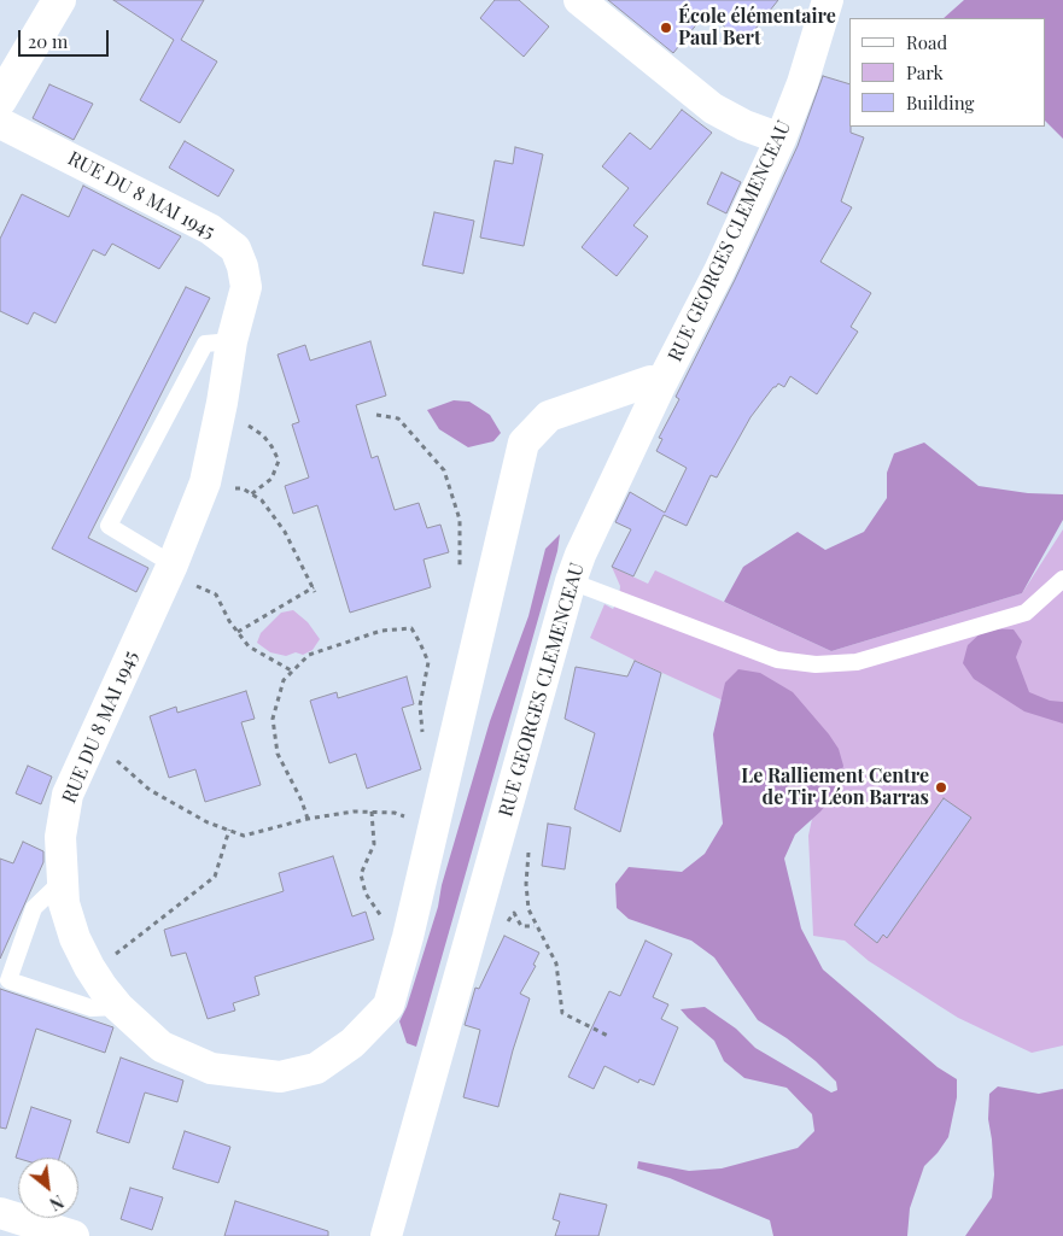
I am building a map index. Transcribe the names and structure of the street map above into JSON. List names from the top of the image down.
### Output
{
  "streets": {
    "street": ["RUE DU 8 MAI 1945", "RUE GEORGES CLEMENCEAU"]
  },
  "crossings": [
    ["RUE DU 8 MAI 1945", "RUE GEORGES CLEMENCEAU"]
  ],
  "places": ["École élémentaire Paul Bert", "Le Ralliement Centre de Tir Léon Barras"],
  "legend": ["Road", "Park", "Building"],
  "scale_bar": "20 m",
  "north": "bottom right"
}
